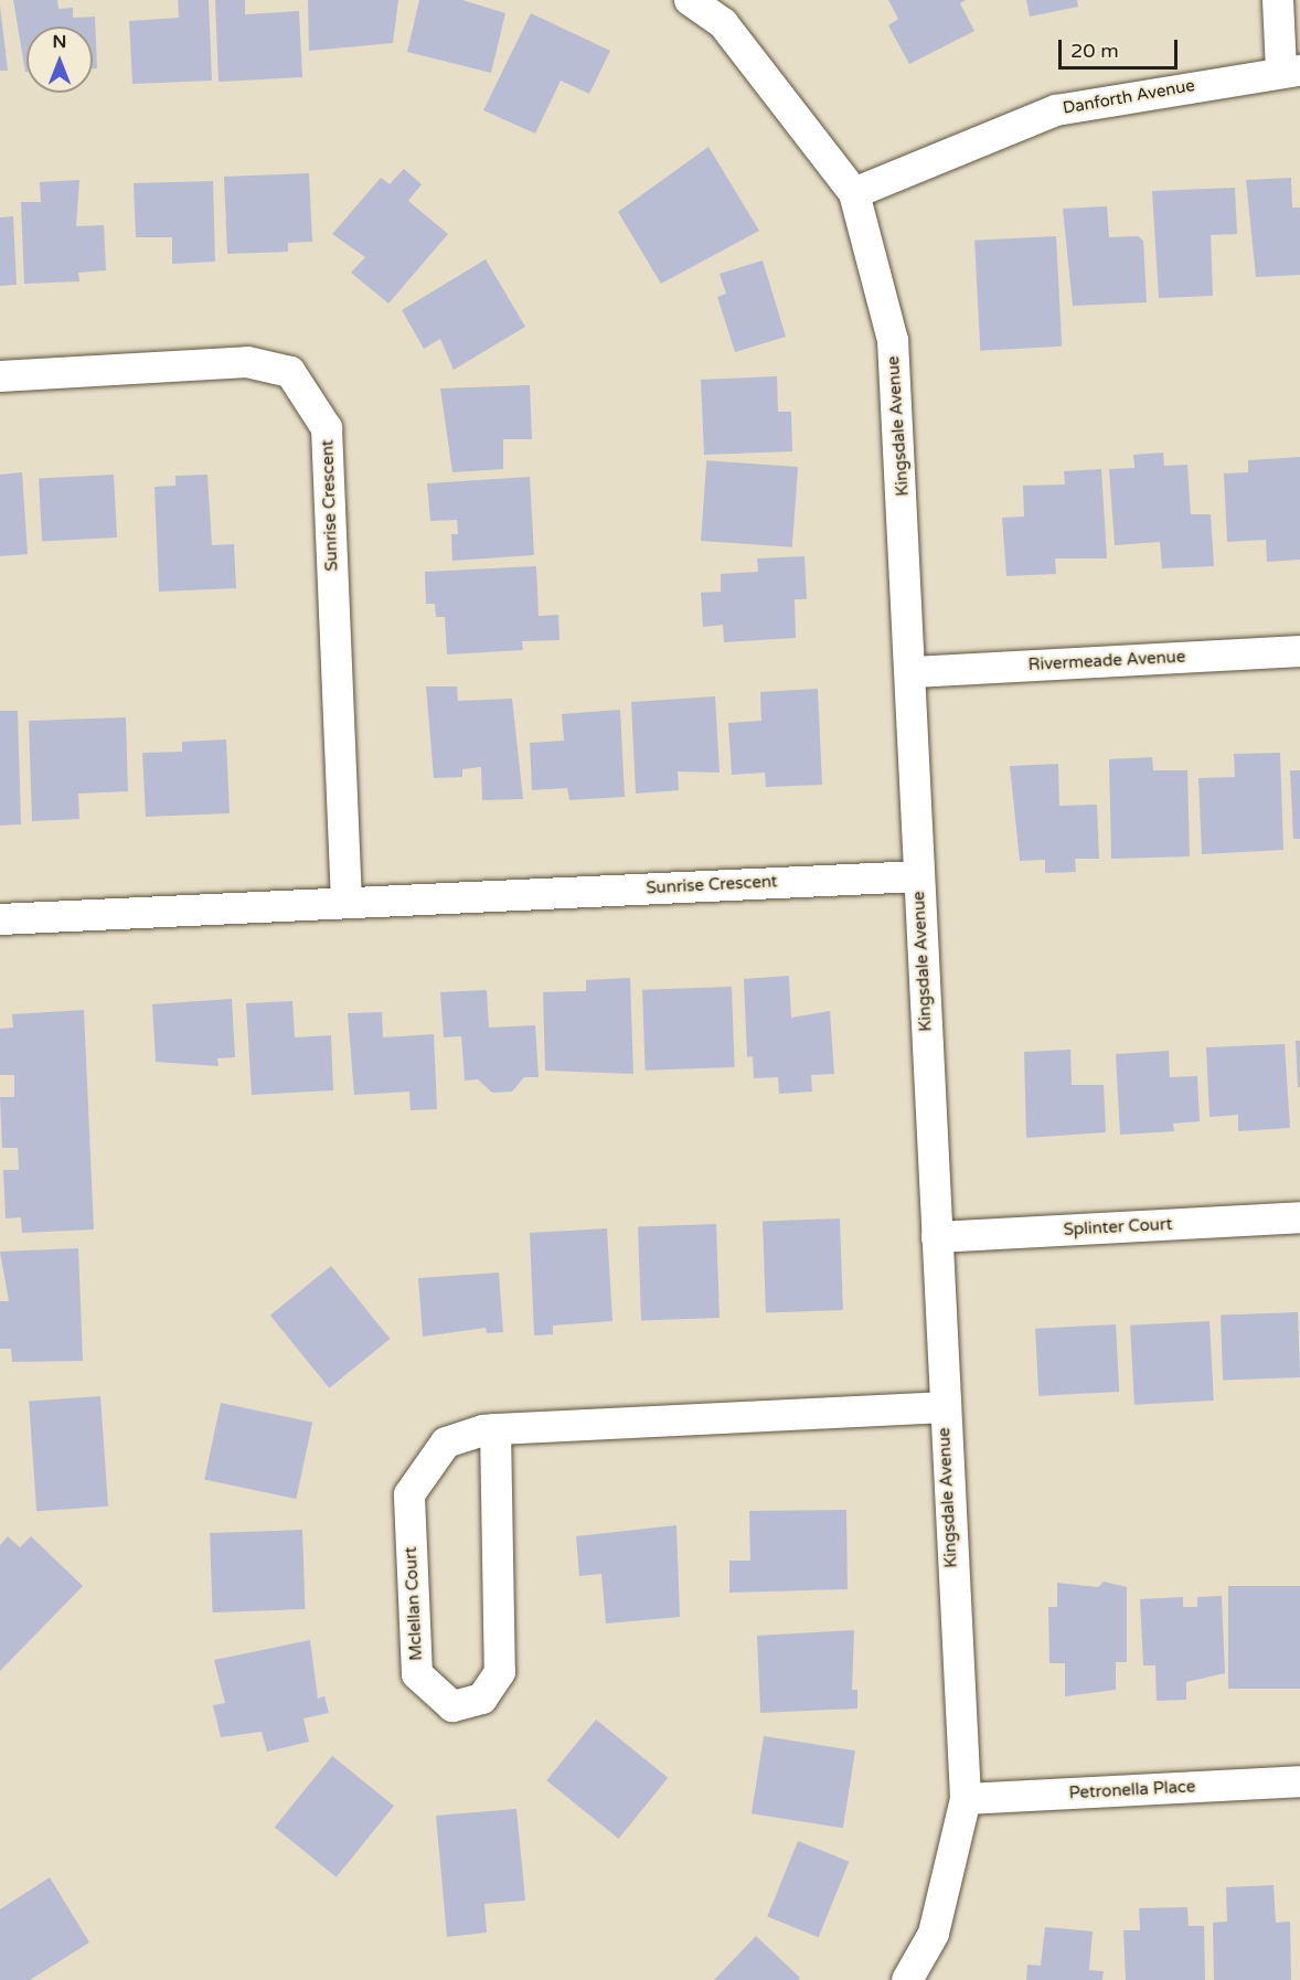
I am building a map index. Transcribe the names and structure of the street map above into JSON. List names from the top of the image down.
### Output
{
  "streets": {
    "street": [
      "Danforth Avenue",
      "Kingsdale Avenue",
      "Sunrise Crescent",
      "Rivermeade Avenue",
      "Splinter Court",
      "Mclellan Court",
      "Petronella Place"
    ]
  },
  "crossings": [
    ["Danforth Avenue", "Kingsdale Avenue"],
    ["Kingsdale Avenue", "Sunrise Crescent"],
    ["Kingsdale Avenue", "Rivermeade Avenue"],
    ["Kingsdale Avenue", "Splinter Court"],
    ["Kingsdale Avenue", "Mclellan Court"],
    ["Kingsdale Avenue", "Petronella Place"]
  ],
  "scale_bar": "20 m",
  "north": "top"
}
